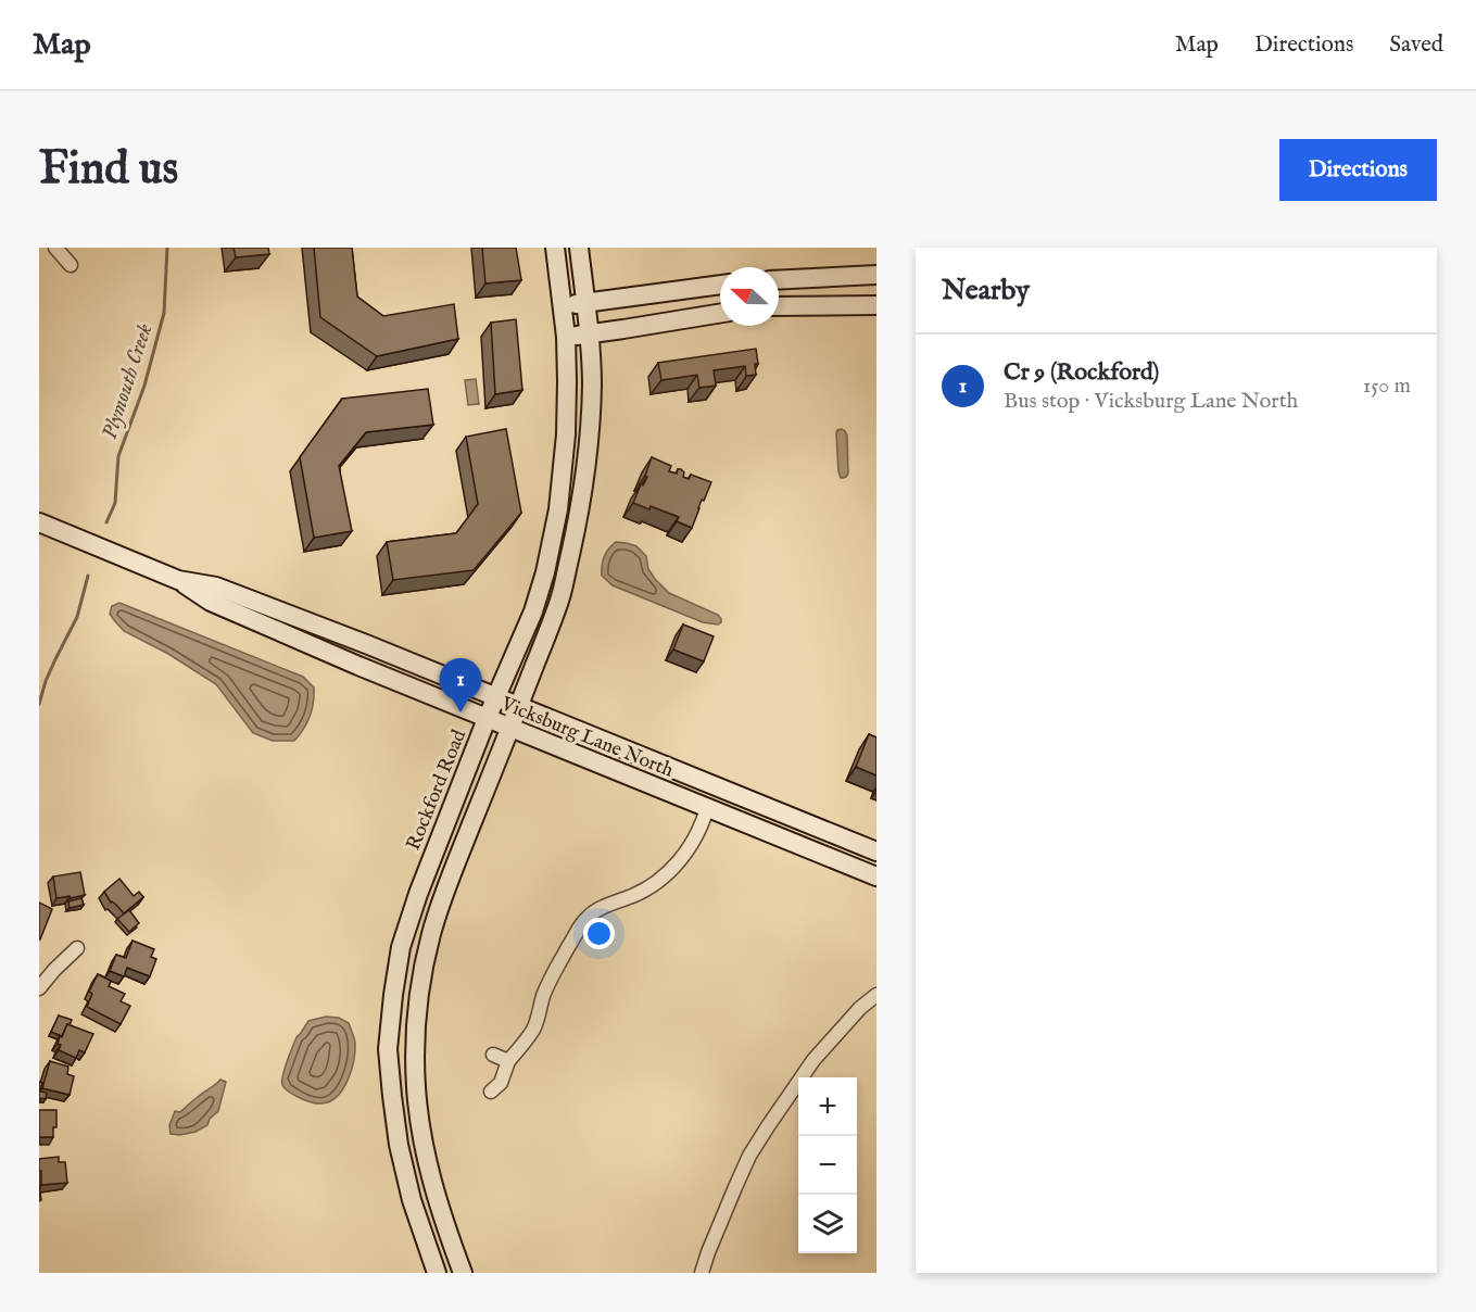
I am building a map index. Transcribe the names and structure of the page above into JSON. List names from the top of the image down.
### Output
{
  "streets": {
    "main road": ["Vicksburg Lane North", "Rockford Road"]
  },
  "crossings": [
    ["Vicksburg Lane North", "Rockford Road"]
  ],
  "water": ["Plymouth Creek"],
  "north": "left",
  "page": {
    "header": "Map",
    "nav": ["Map", "Directions", "Saved"],
    "buttons": "Directions",
    "title": "Find us",
    "heading": "Nearby",
    "list": [
      {
        "mark": "1",
        "name": "Cr 9 (Rockford)",
        "note": "Bus stop · Vicksburg Lane North",
        "value": "150 m"
      }
    ],
    "pins": "1",
    "map_buttons": ["+", "−"]
  }
}
